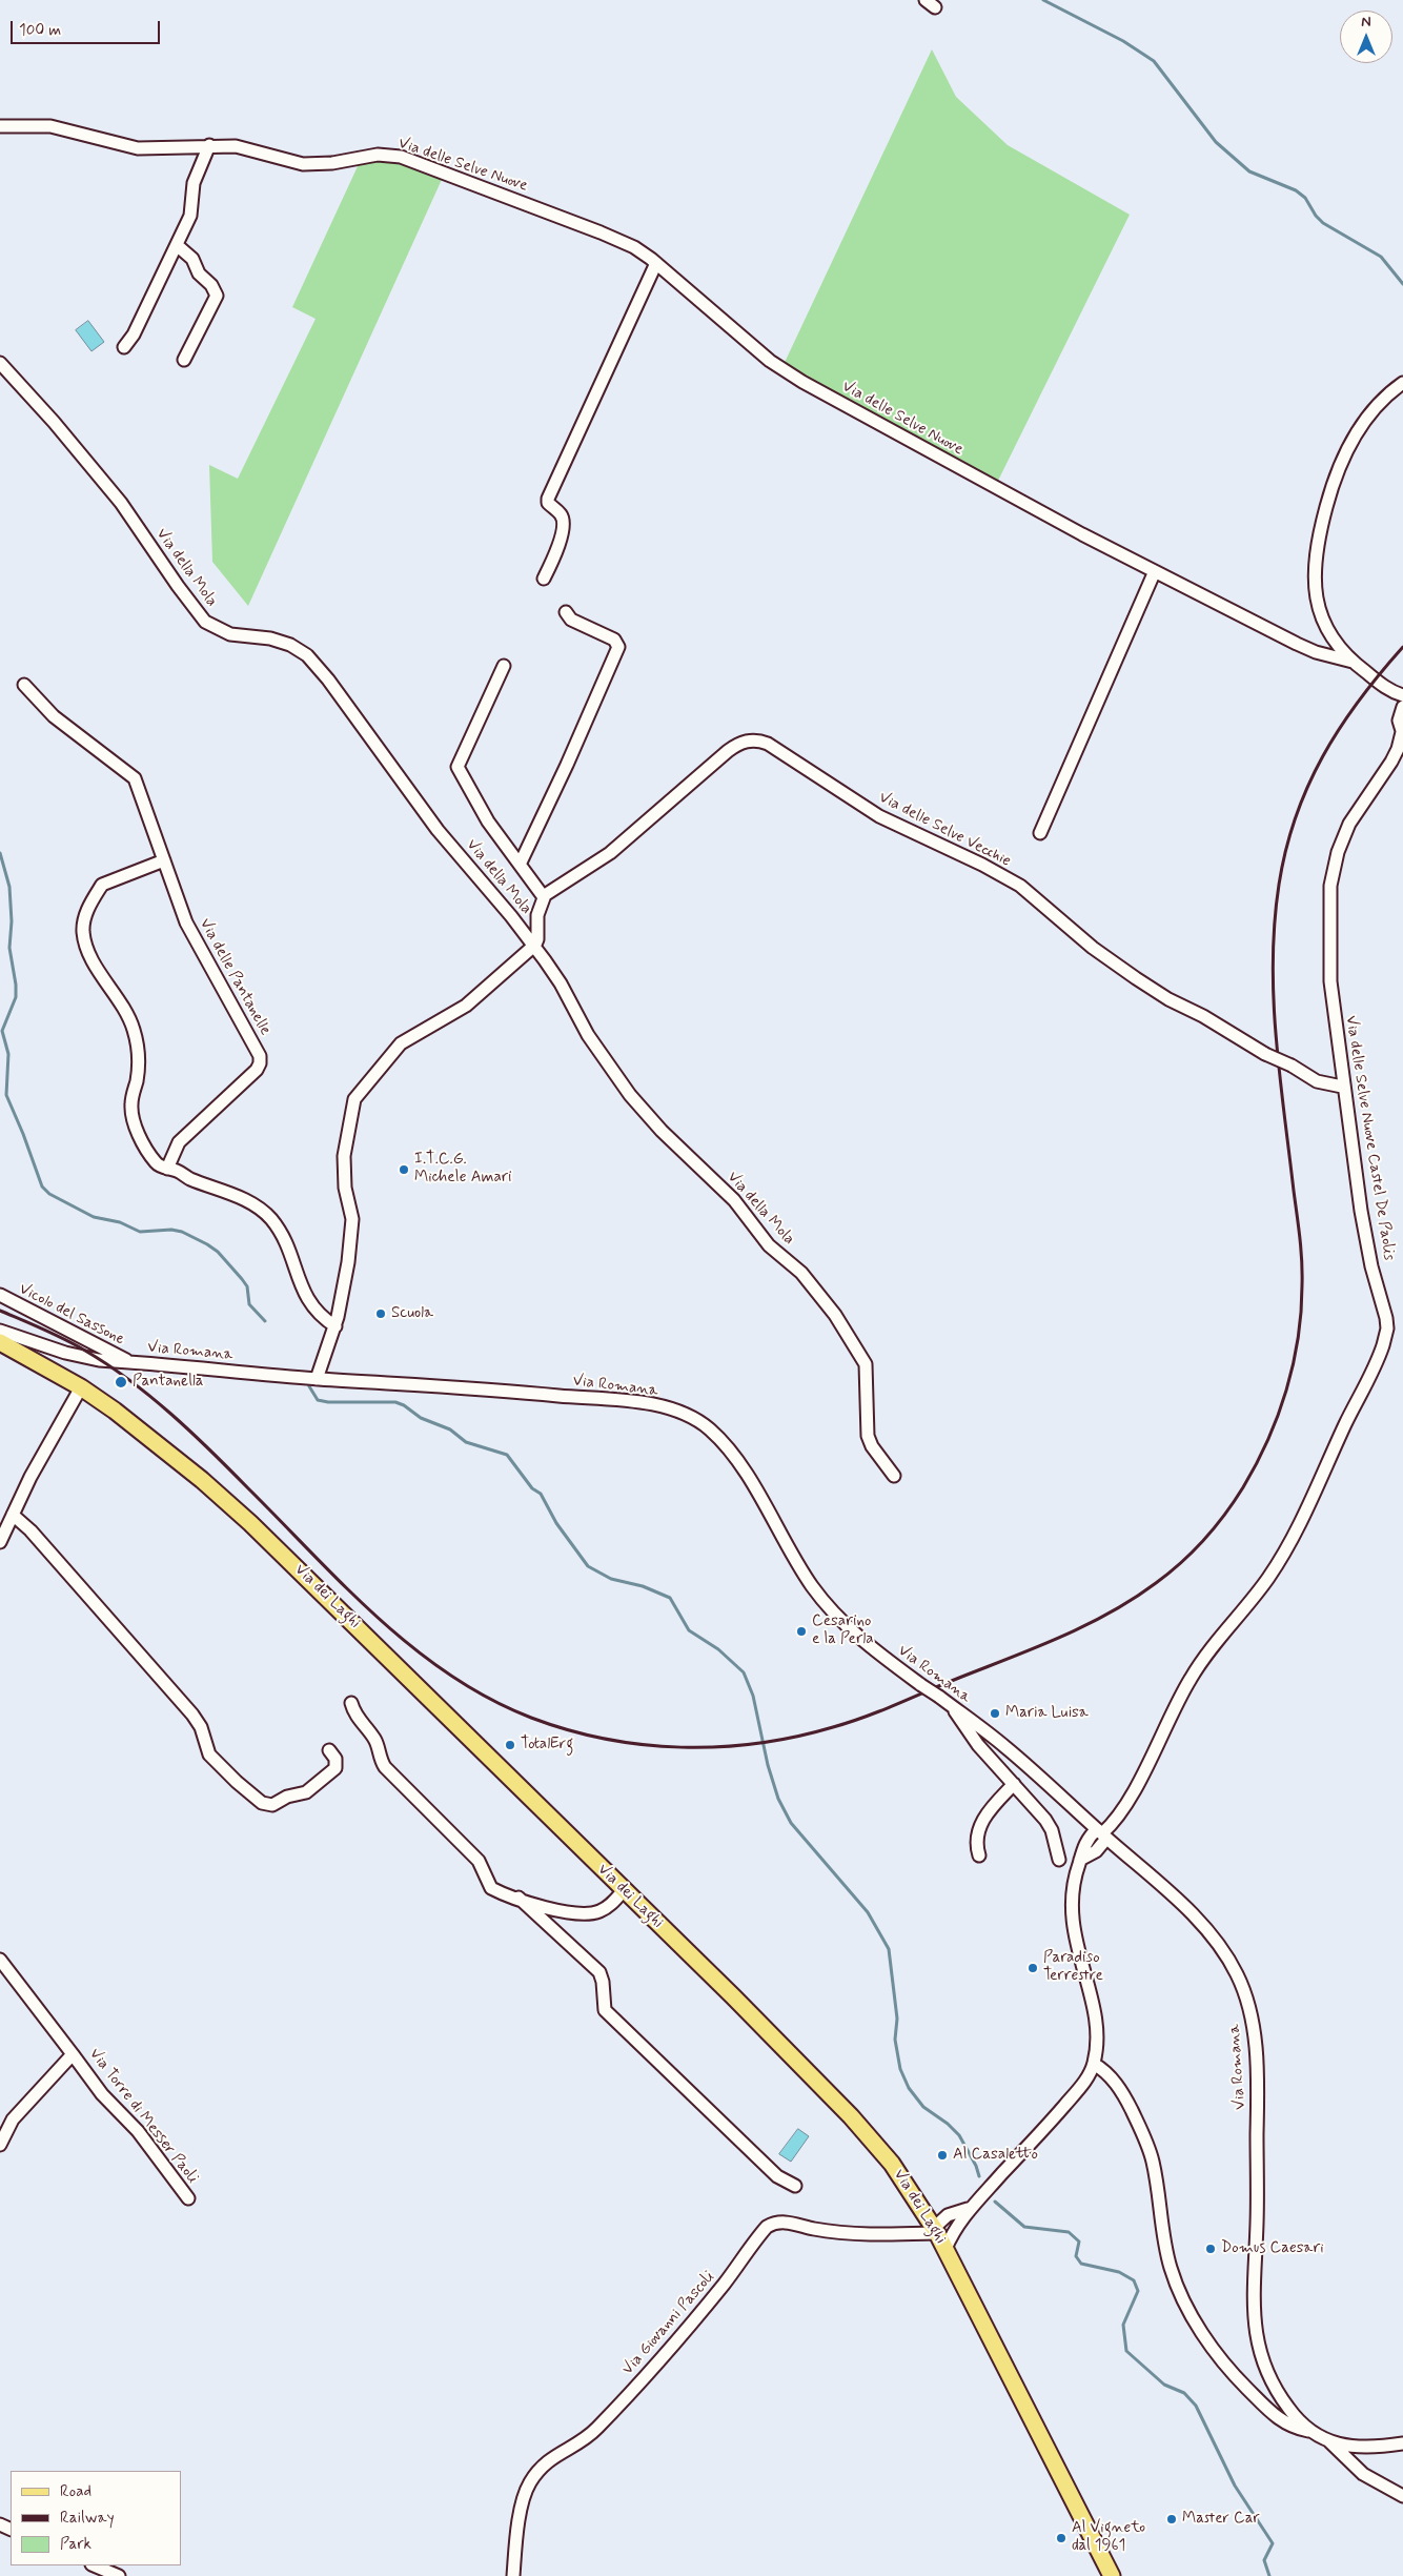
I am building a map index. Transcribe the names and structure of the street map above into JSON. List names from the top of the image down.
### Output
{
  "streets": {
    "main road": ["Via dei Laghi"],
    "street": [
      "Via delle Selve Nuove",
      "Via della Mola",
      "Via delle Selve Vecchie",
      "Via delle Pantanelle",
      "Via delle Selve Nuove Castel De Paolis",
      "Vicolo del Sassone",
      "Via Romana",
      "Via Torre di Messer Paoli",
      "Via Giovanni Pascoli"
    ]
  },
  "crossings": [
    ["Via delle Selve Vecchie", "Via delle Selve Nuove Castel De Paolis"],
    ["Via delle Selve Nuove Castel De Paolis", "Via Romana"],
    ["Vicolo del Sassone", "Via Romana"],
    ["Via dei Laghi", "Via Giovanni Pascoli"]
  ],
  "places": [
    "I.T.C.G. Michele Amari",
    "Scuola",
    "Pantanella",
    "Cesarino e la Perla",
    "Maria Luisa",
    "TotalErg",
    "Paradiso Terrestre",
    "Al Casaletto",
    "Domus Caesari",
    "Master Car",
    "Al Vigneto dal 1961"
  ],
  "legend": ["Road", "Railway", "Park"],
  "scale_bar": "100 m",
  "north": "top"
}
